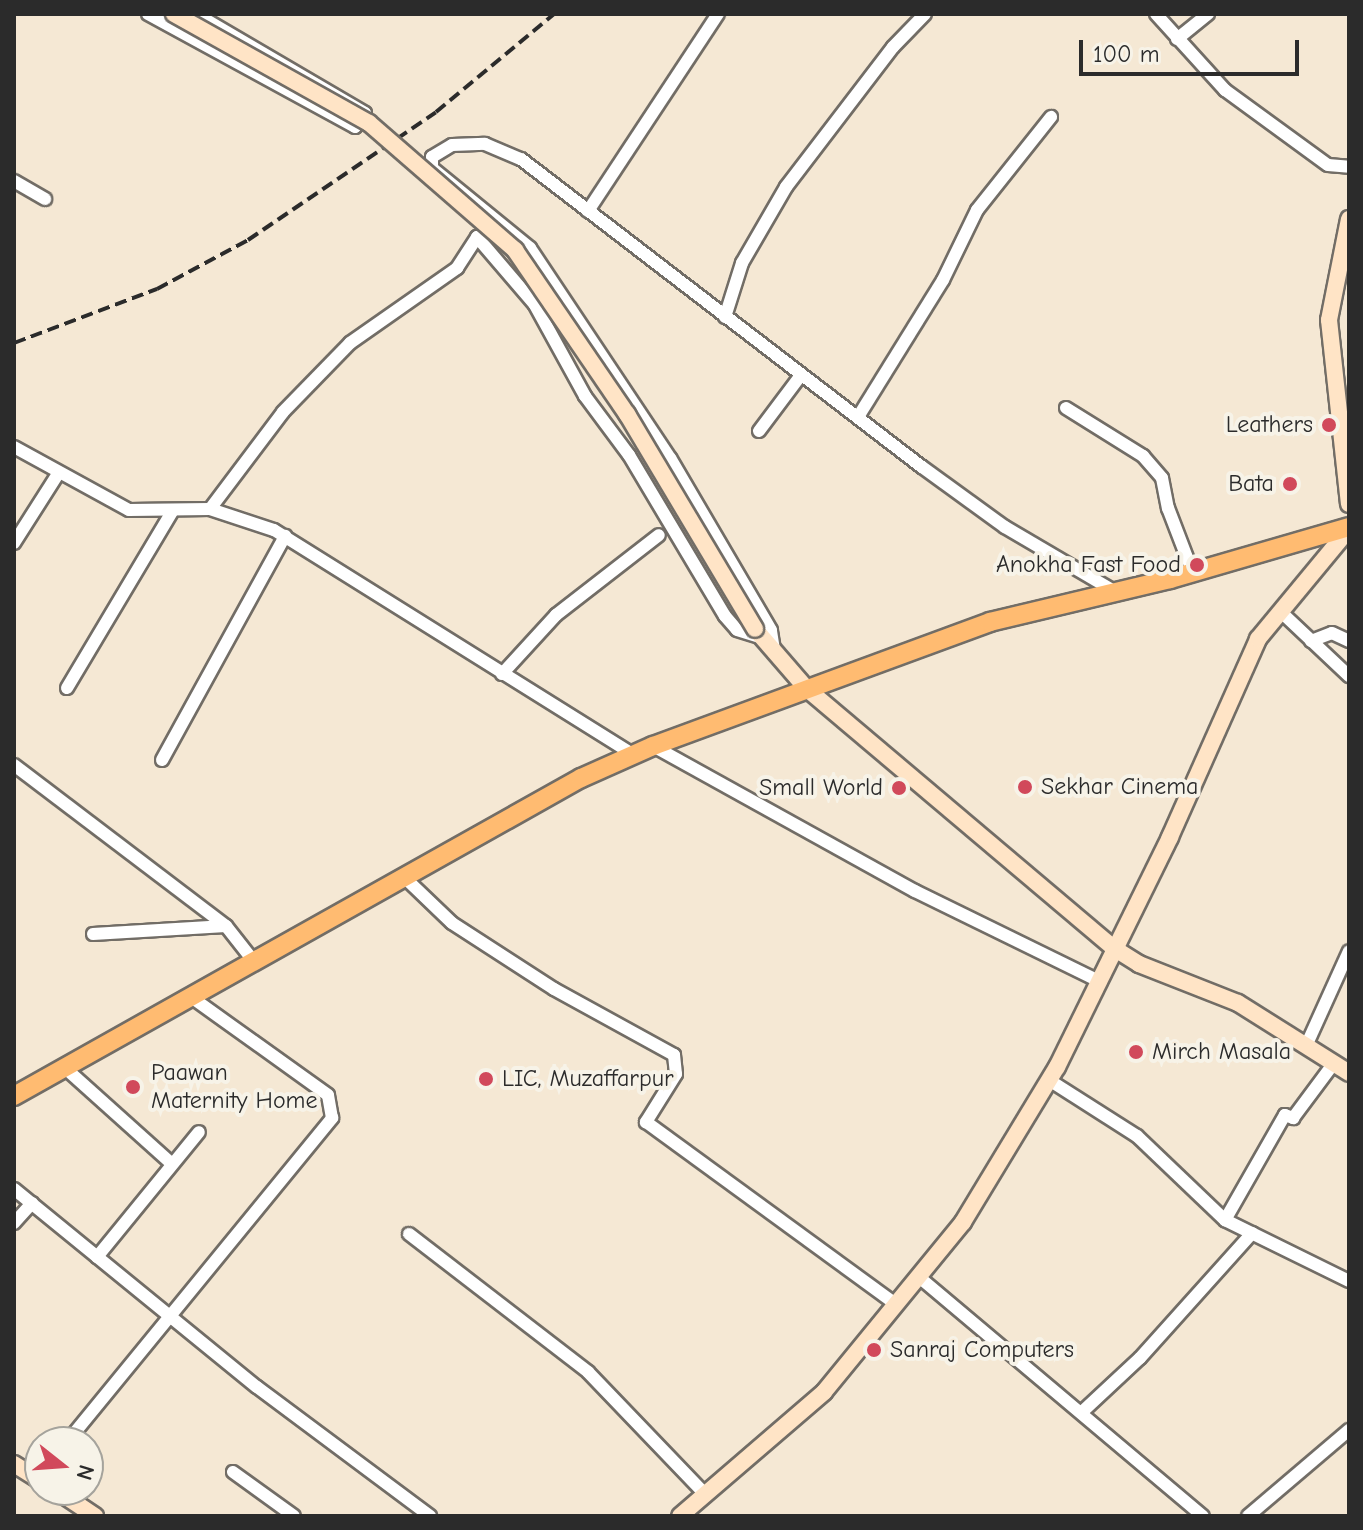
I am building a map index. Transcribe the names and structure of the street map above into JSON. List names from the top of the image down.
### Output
{
  "places": [
    "Leathers",
    "Bata",
    "Anokha Fast Food",
    "Sekhar Cinema",
    "Small World",
    "Mirch Masala",
    "LIC, Muzaffarpur",
    "Paawan Maternity Home",
    "Sanraj Computers"
  ],
  "scale_bar": "100 m",
  "north": "right"
}
